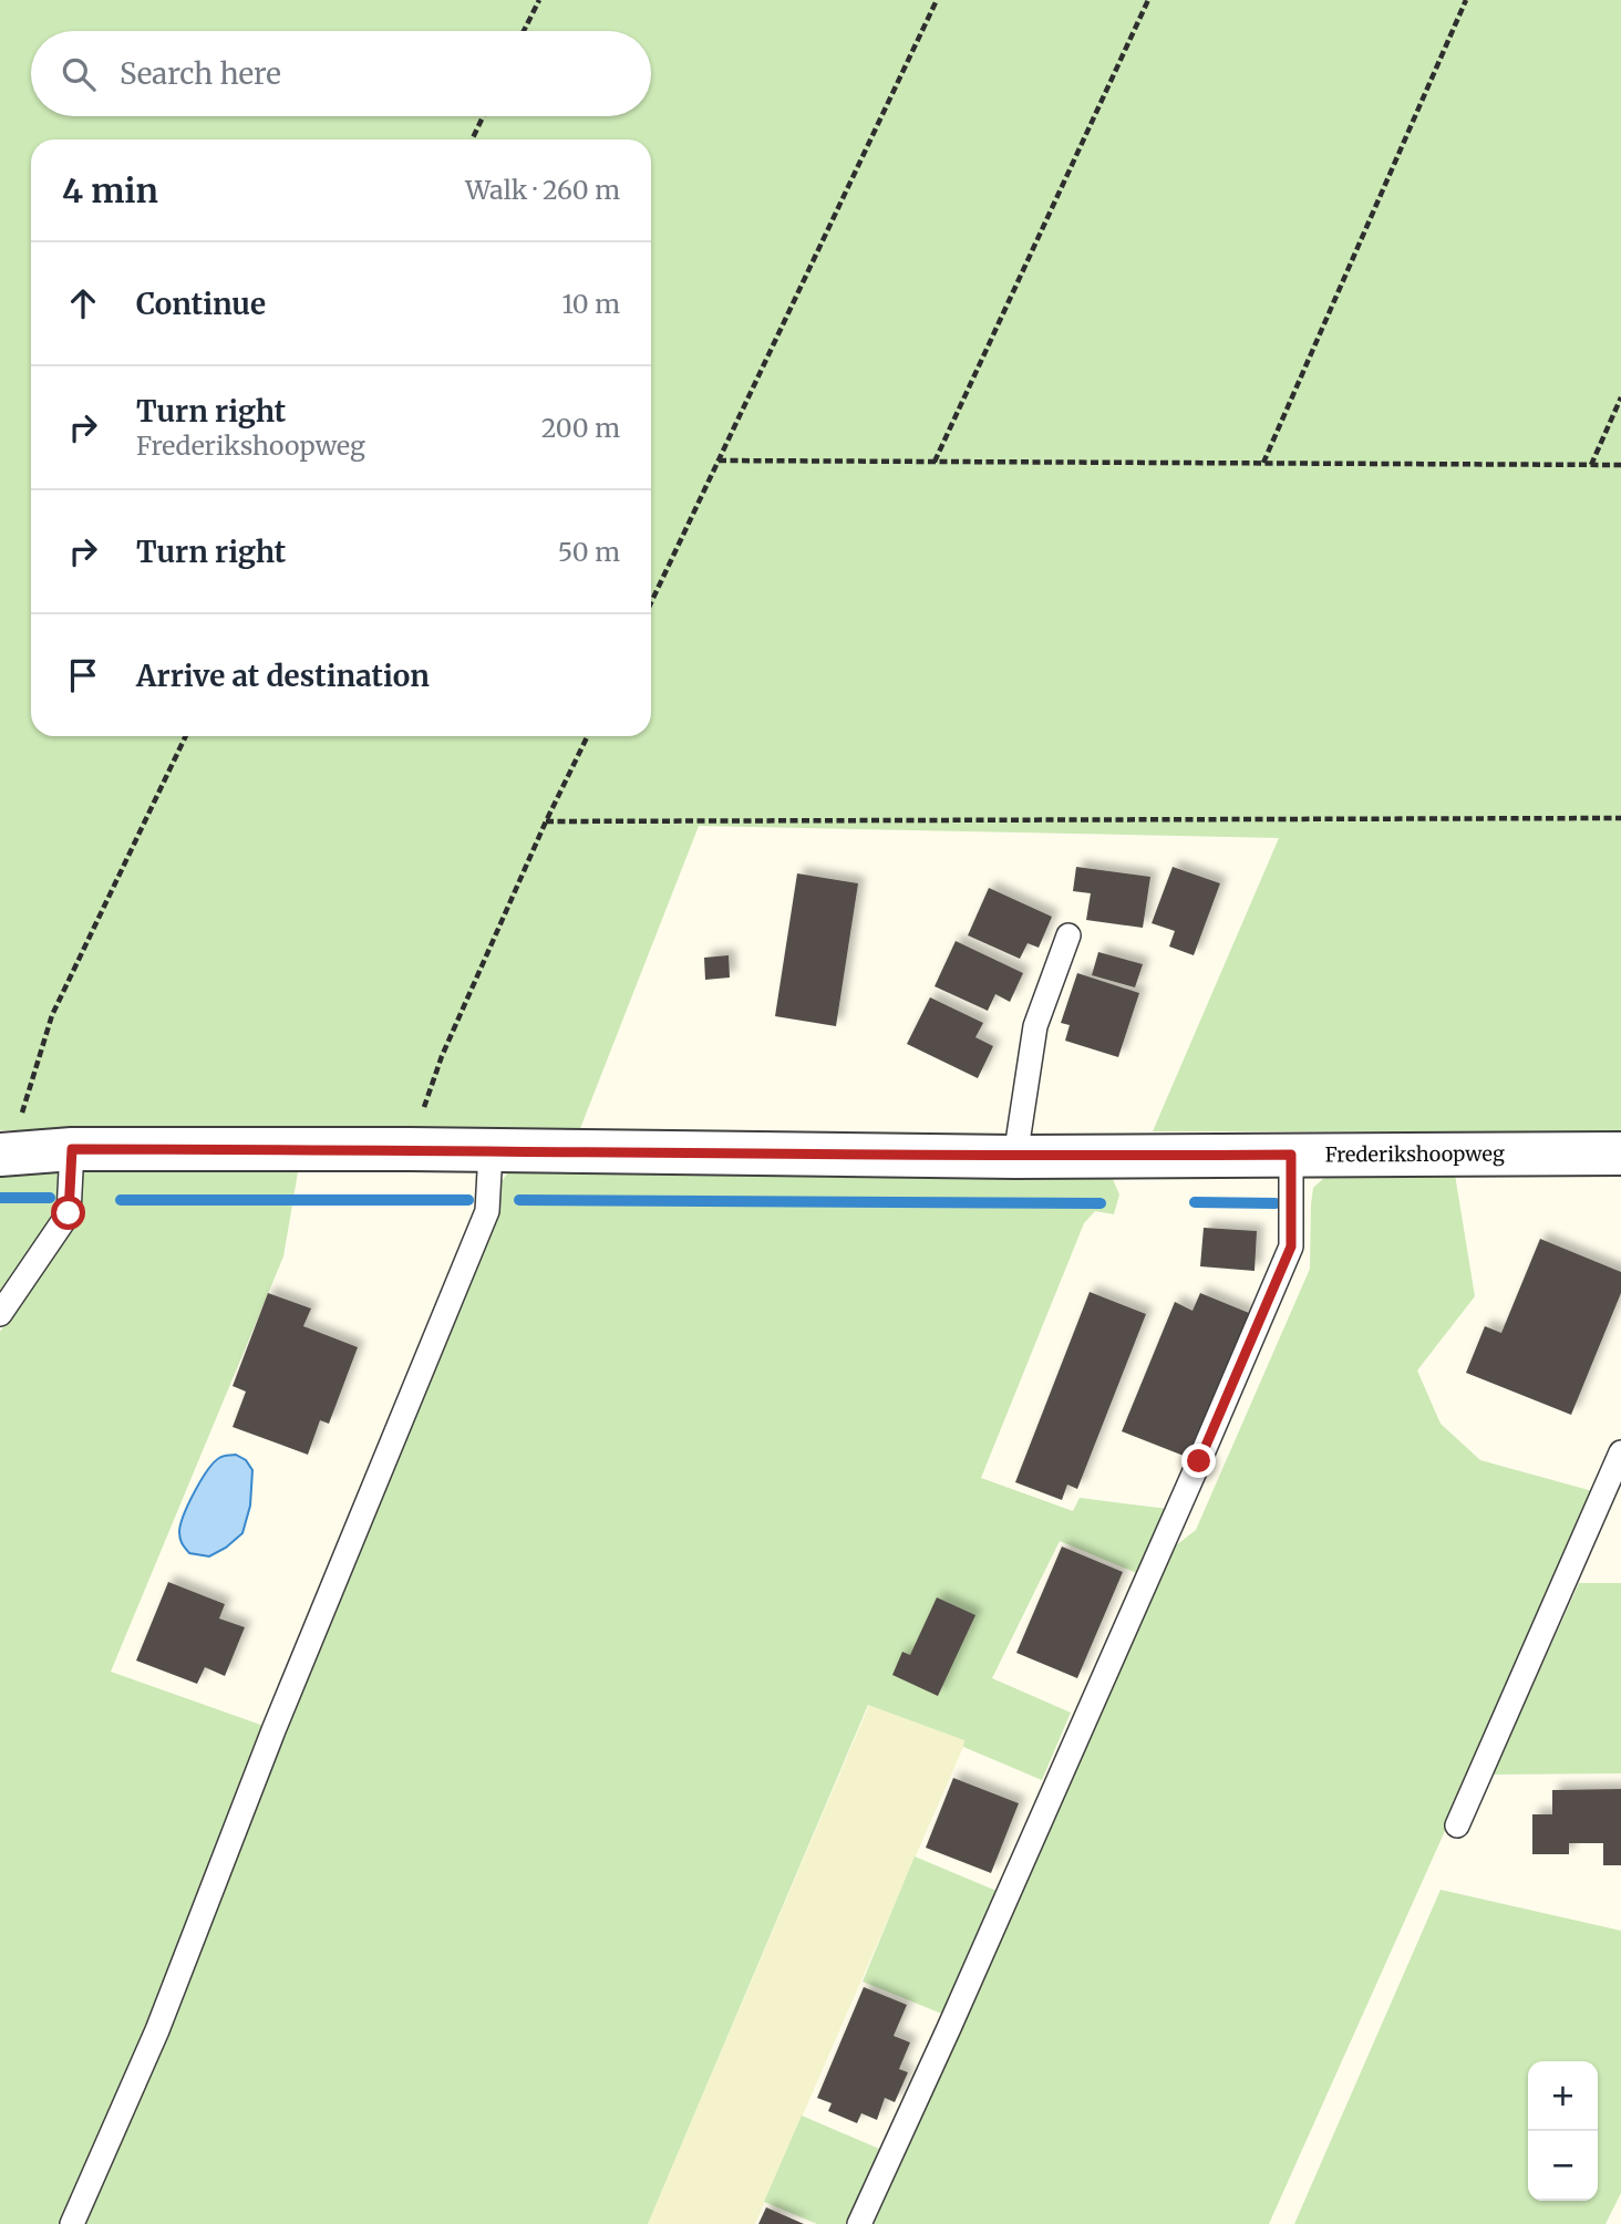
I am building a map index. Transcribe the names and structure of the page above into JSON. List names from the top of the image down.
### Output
{
  "streets": {
    "street": ["Frederikshoopweg"]
  },
  "page": {
    "search": "Search here",
    "heading": ["4 min", "Walk · 260 m"],
    "list": [
      ["Continue", "10 m"],
      ["Turn right", "Frederikshoopweg", "200 m"],
      ["Turn right", "50 m"],
      "Arrive at destination"
    ],
    "map_buttons": ["+", "−"]
  }
}
